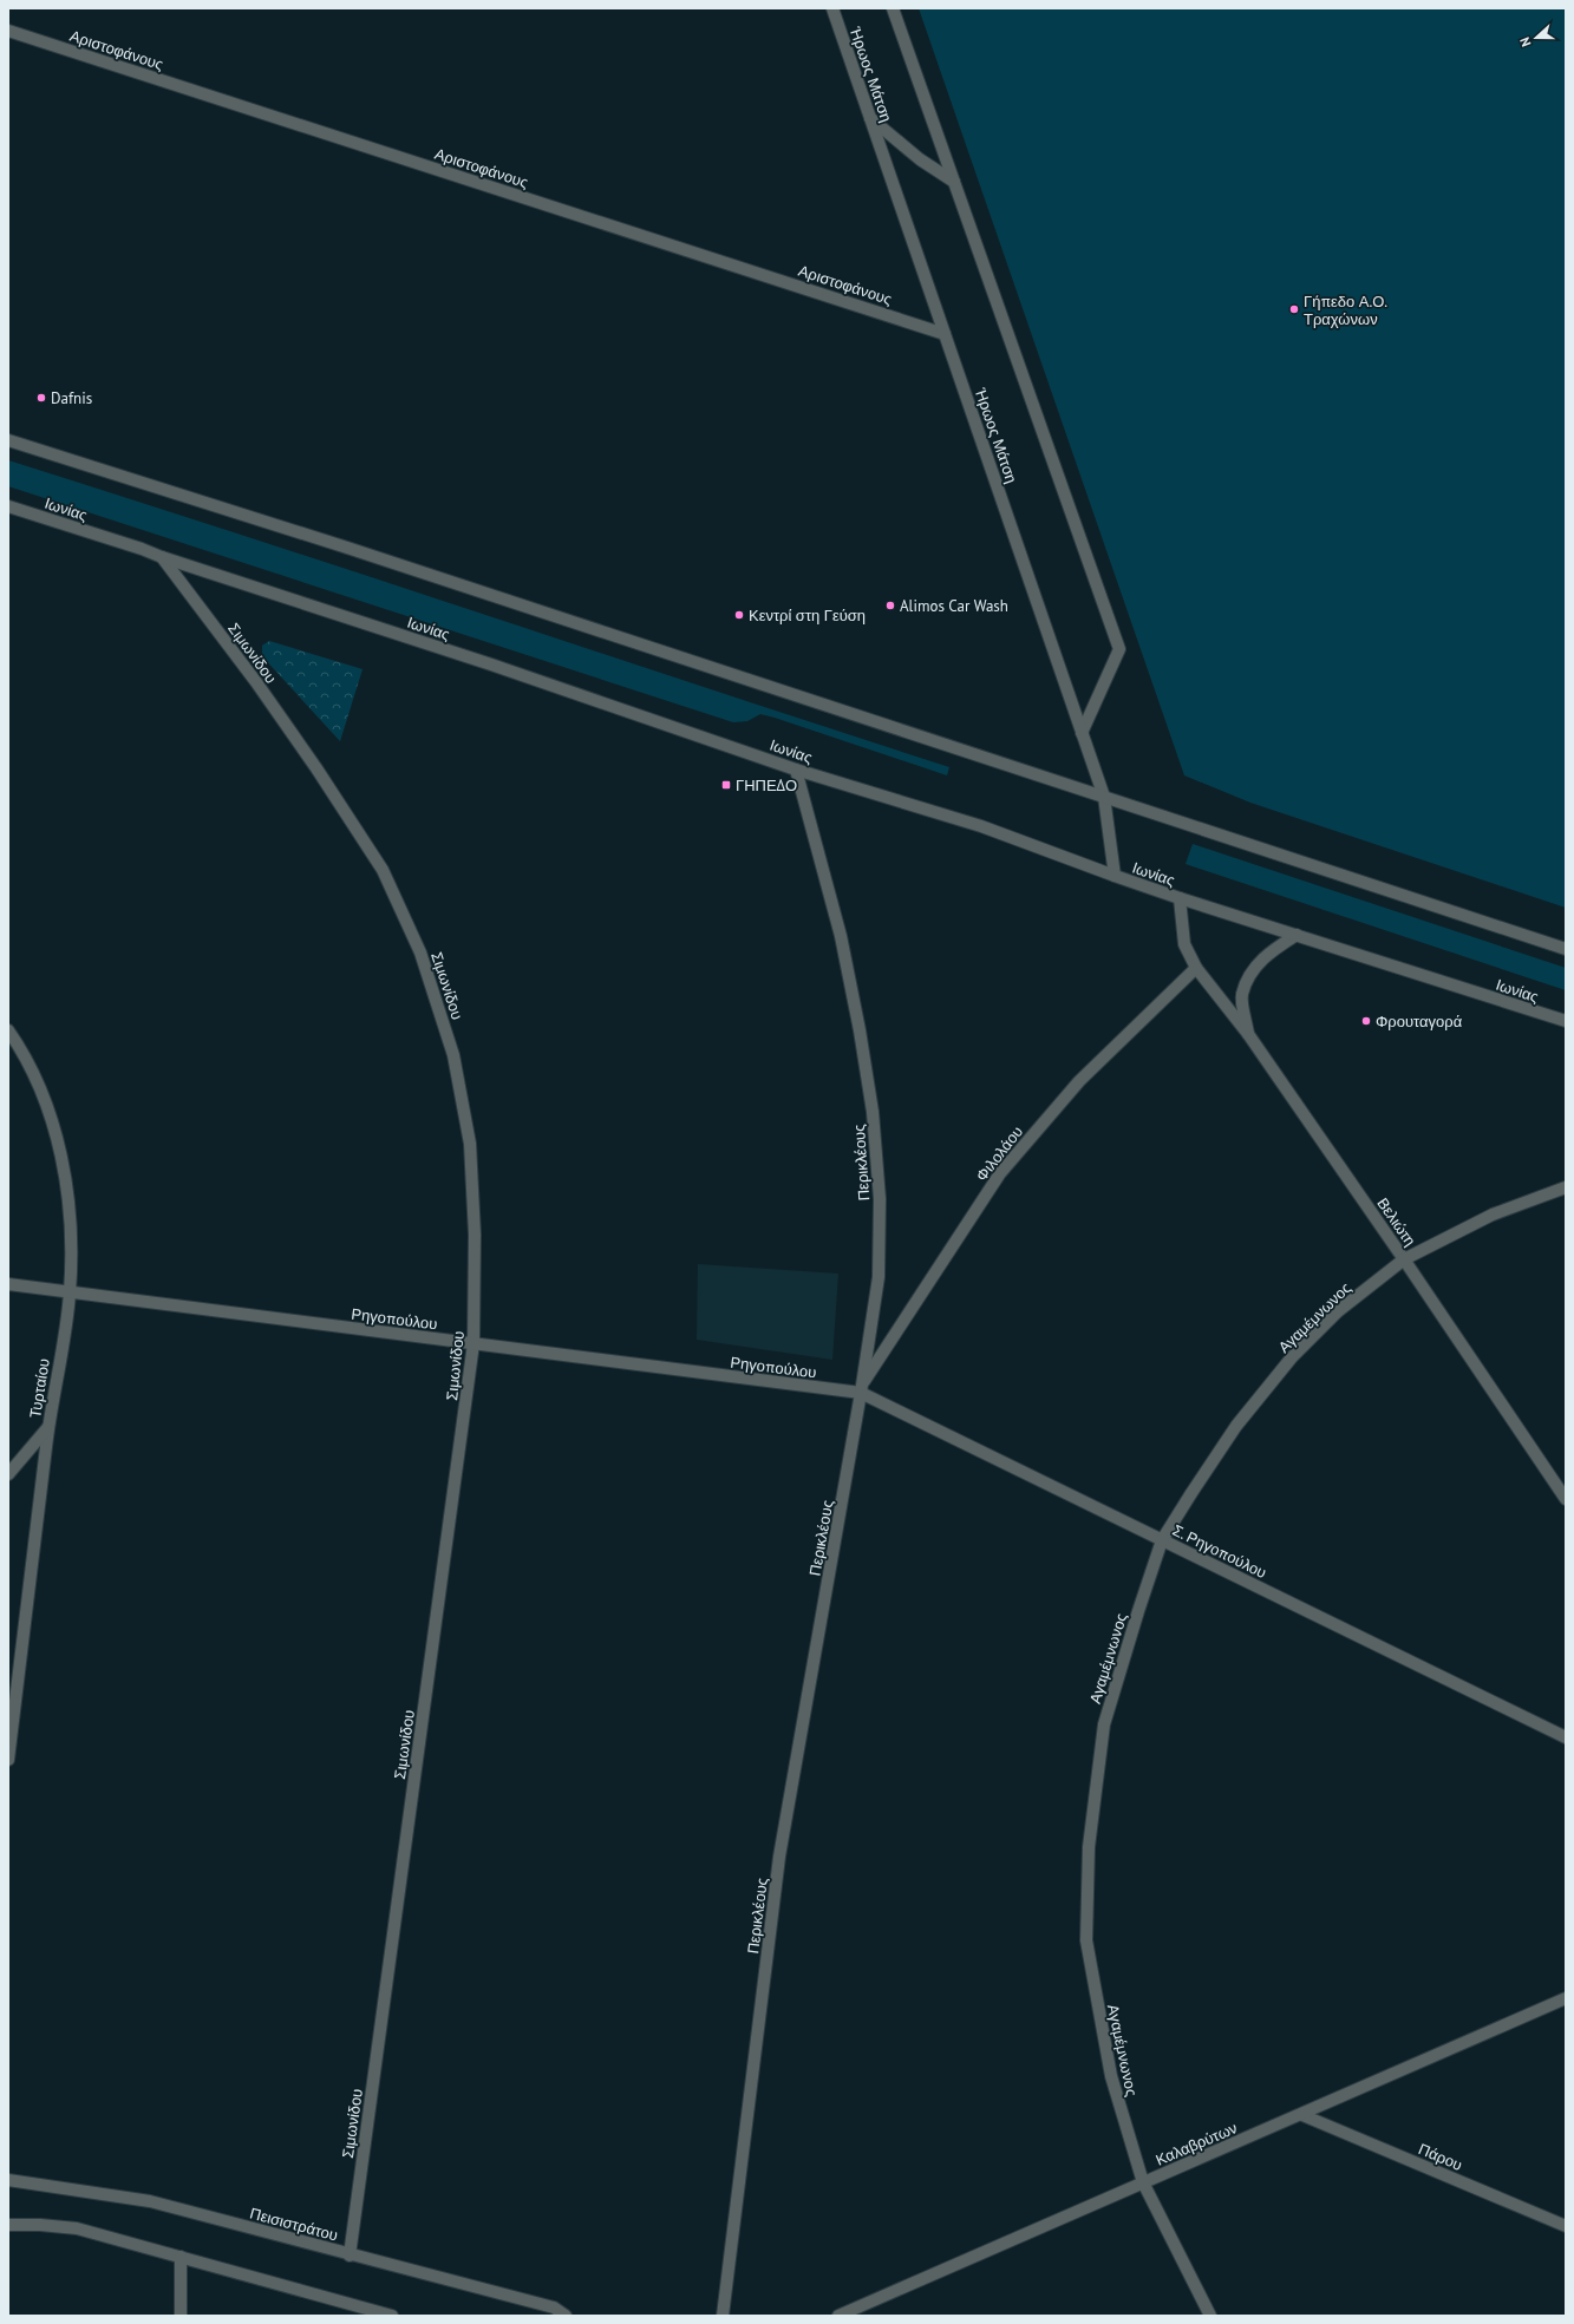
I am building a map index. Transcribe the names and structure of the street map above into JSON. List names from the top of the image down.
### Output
{
  "streets": {
    "street": [
      "Αριστοφάνους",
      "Ήρωος Μάτση",
      "Ιωνίας",
      "Σιμωνίδου",
      "Φιλολάου",
      "Περικλέους",
      "Βελιώτη",
      "Αγαμέμνωνος",
      "Ρηγοπούλου",
      "Τυρταίου",
      "Σ. Ρηγοπούλου",
      "Καλαβρύτων",
      "Πάρου",
      "Πεισιστράτου"
    ]
  },
  "crossings": [
    ["Αριστοφάνους", "Ήρωος Μάτση"],
    ["Ήρωος Μάτση", "Ιωνίας"],
    ["Ιωνίας", "Σιμωνίδου"],
    ["Ιωνίας", "Περικλέους"],
    ["Ιωνίας", "Βελιώτη"],
    ["Σιμωνίδου", "Ρηγοπούλου"],
    ["Σιμωνίδου", "Πεισιστράτου"],
    ["Φιλολάου", "Περικλέους"],
    ["Φιλολάου", "Βελιώτη"],
    ["Φιλολάου", "Ρηγοπούλου"],
    ["Φιλολάου", "Σ. Ρηγοπούλου"],
    ["Περικλέους", "Ρηγοπούλου"],
    ["Περικλέους", "Σ. Ρηγοπούλου"],
    ["Βελιώτη", "Αγαμέμνωνος"],
    ["Αγαμέμνωνος", "Σ. Ρηγοπούλου"],
    ["Αγαμέμνωνος", "Καλαβρύτων"],
    ["Ρηγοπούλου", "Τυρταίου"],
    ["Ρηγοπούλου", "Σ. Ρηγοπούλου"],
    ["Καλαβρύτων", "Πάρου"]
  ],
  "places": {
    "other": [
      "Γήπεδο Α.Ο. Τραχώνων",
      "Dafnis",
      "Alimos Car Wash",
      "Κεντρί στη Γεύση",
      "Φρουταγορά"
    ],
    "transit": ["ΓΗΠΕΔΟ"]
  },
  "north": "left"
}
